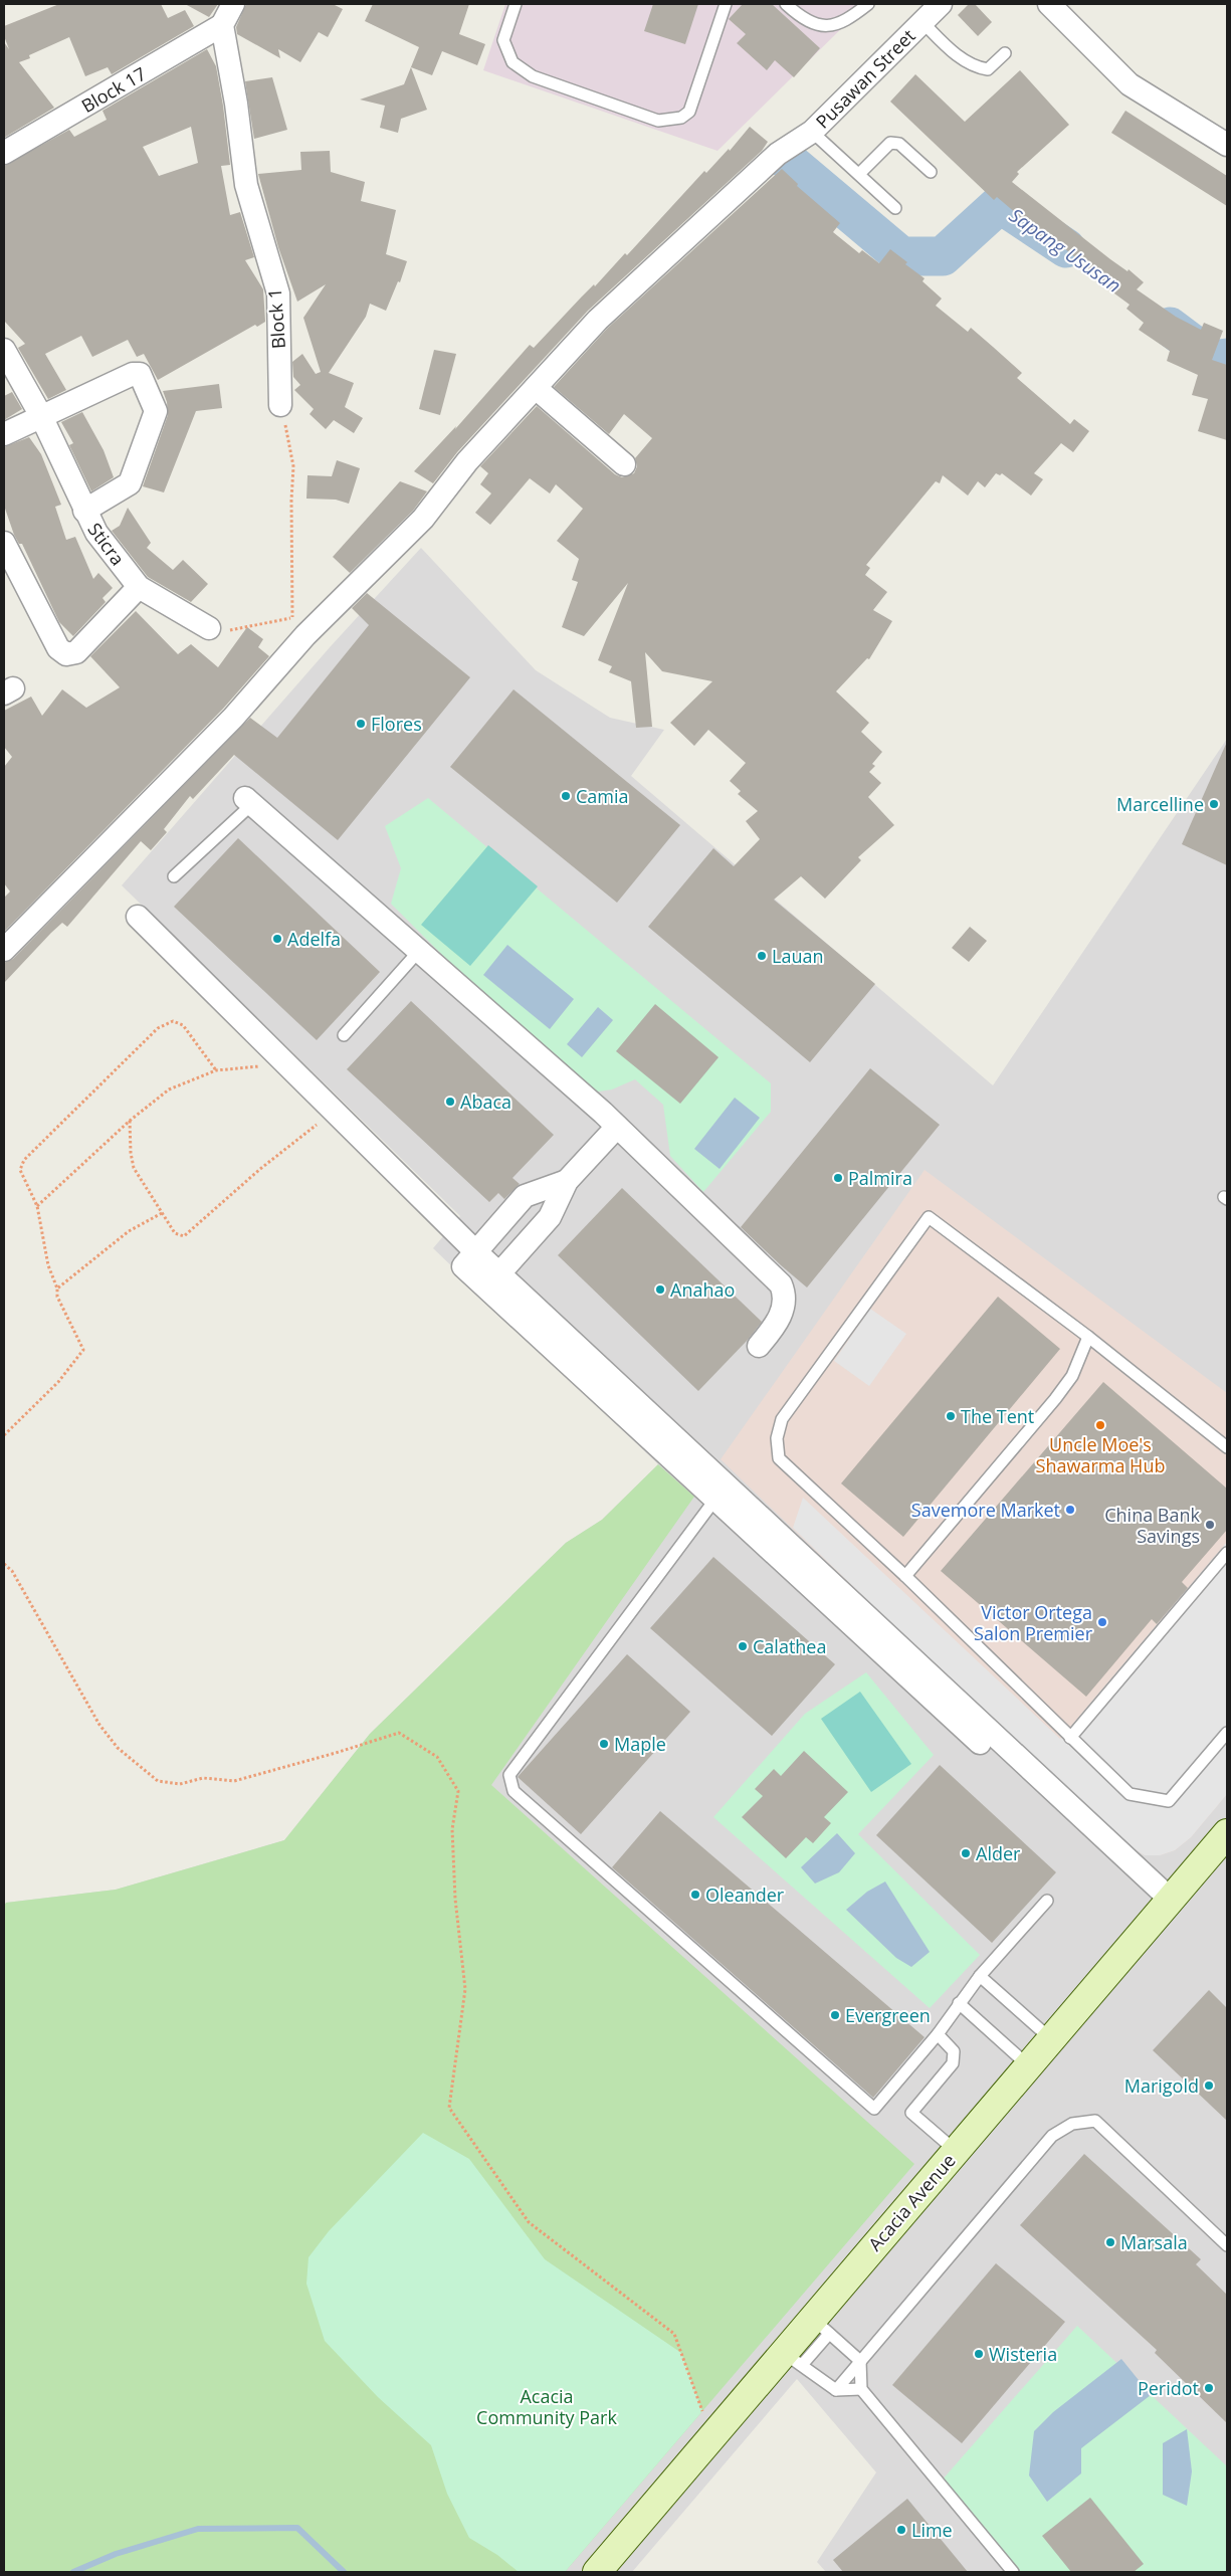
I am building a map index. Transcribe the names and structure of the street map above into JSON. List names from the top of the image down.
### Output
{
  "streets": {
    "street": [
      "Pusawan Street",
      "Block 17",
      "Block 1",
      "Sticra",
      "Acacia Avenue"
    ]
  },
  "crossings": [
    ["Block 17", "Block 1"]
  ],
  "water": ["Sapang Ususan"],
  "parks": ["Acacia Community Park"],
  "places": [
    "Flores",
    "Camia",
    "Marcelline",
    "Adelfa",
    "Lauan",
    "Abaca",
    "Palmira",
    "Anahao",
    "The Tent",
    "Uncle Moe's Shawarma Hub",
    "Savemore Market",
    "China Bank Savings",
    "Victor Ortega Salon Premier",
    "Calathea",
    "Maple",
    "Alder",
    "Oleander",
    "Evergreen",
    "Marigold",
    "Marsala",
    "Wisteria",
    "Peridot",
    "Lime"
  ]
}
